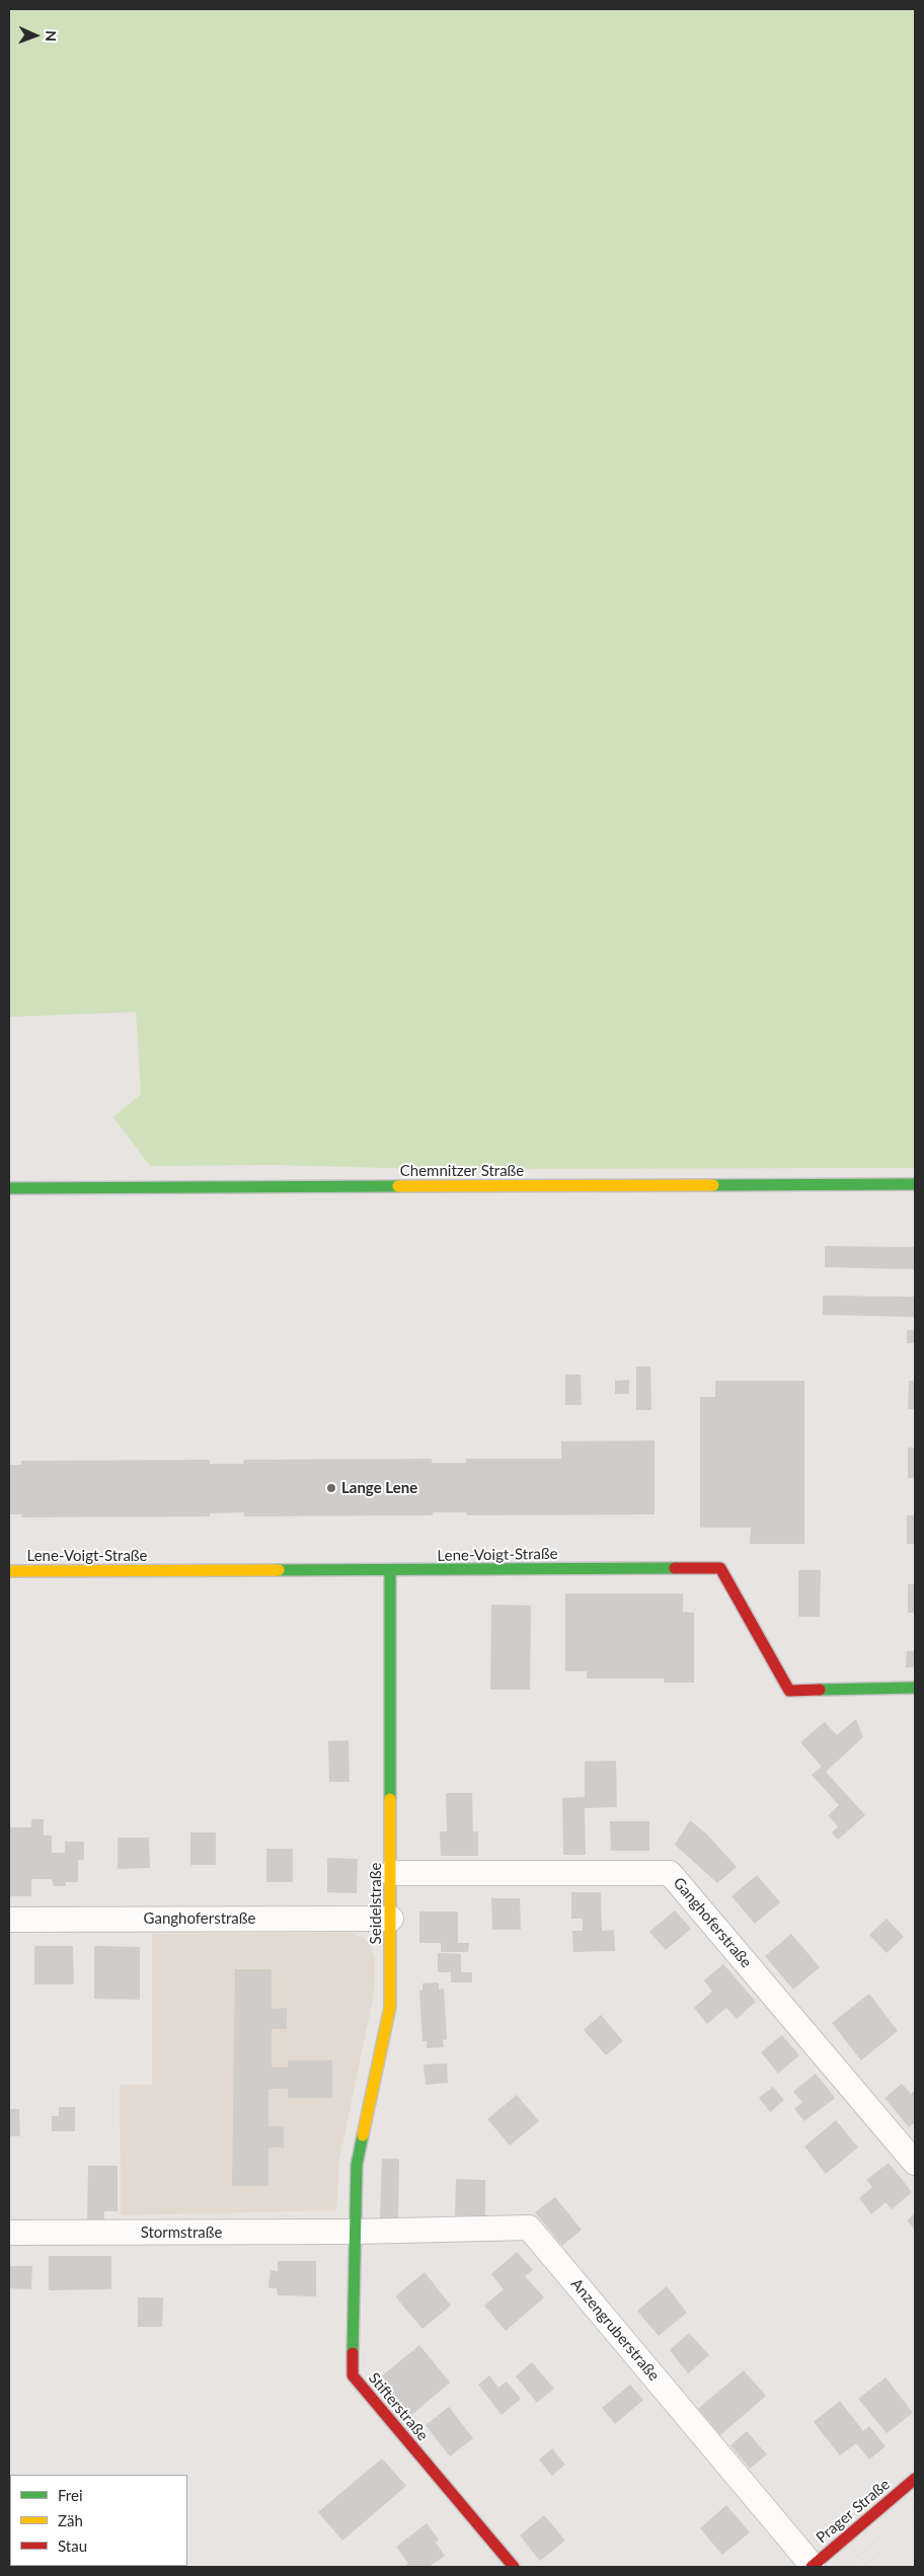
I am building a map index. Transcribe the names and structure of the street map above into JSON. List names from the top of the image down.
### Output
{
  "streets": {
    "street": [
      "Chemnitzer Straße",
      "Lene-Voigt-Straße",
      "Seidelstraße",
      "Ganghoferstraße",
      "Stormstraße",
      "Anzengruberstraße",
      "Stifterstraße",
      "Prager Straße"
    ]
  },
  "crossings": [
    ["Lene-Voigt-Straße", "Seidelstraße"],
    ["Seidelstraße", "Ganghoferstraße"],
    ["Seidelstraße", "Stormstraße"],
    ["Seidelstraße", "Anzengruberstraße"],
    ["Seidelstraße", "Stifterstraße"],
    ["Stormstraße", "Anzengruberstraße"],
    ["Stormstraße", "Stifterstraße"],
    ["Anzengruberstraße", "Stifterstraße"],
    ["Anzengruberstraße", "Prager Straße"]
  ],
  "places": ["Lange Lene"],
  "legend": ["Frei", "Zäh", "Stau"],
  "north": "right"
}
